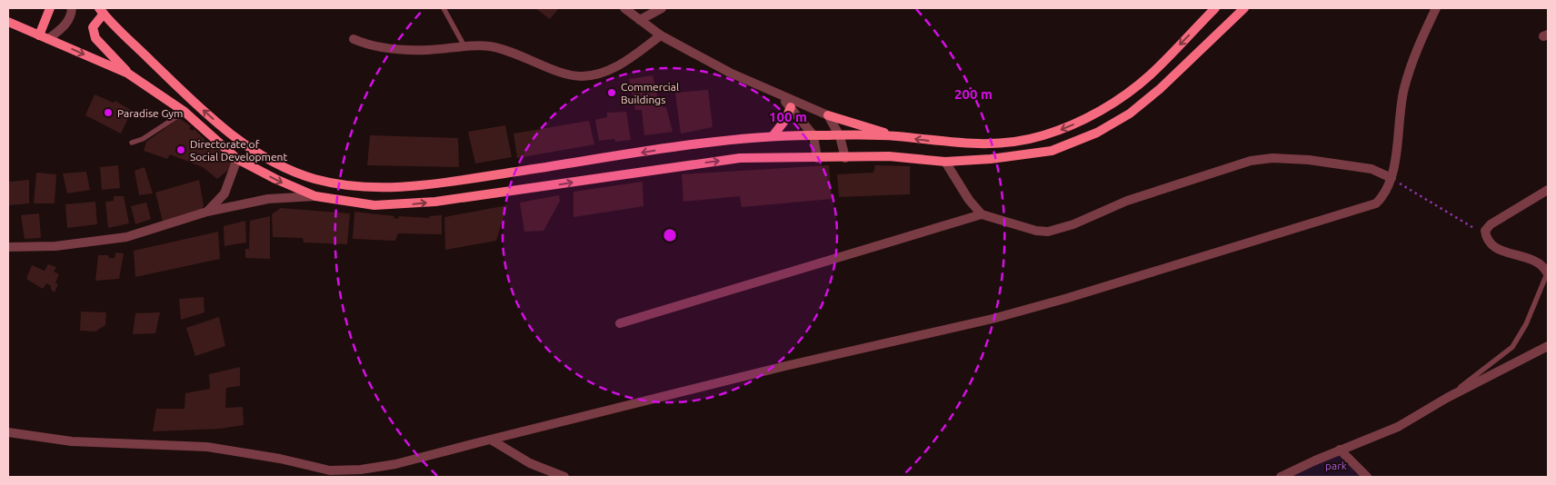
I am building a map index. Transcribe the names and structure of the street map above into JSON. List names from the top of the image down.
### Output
{
  "parks": ["park"],
  "places": ["Commercial Buildings", "Paradise Gym", "Directorate of Social Development"],
  "rings": ["200 m", "100 m"]
}
